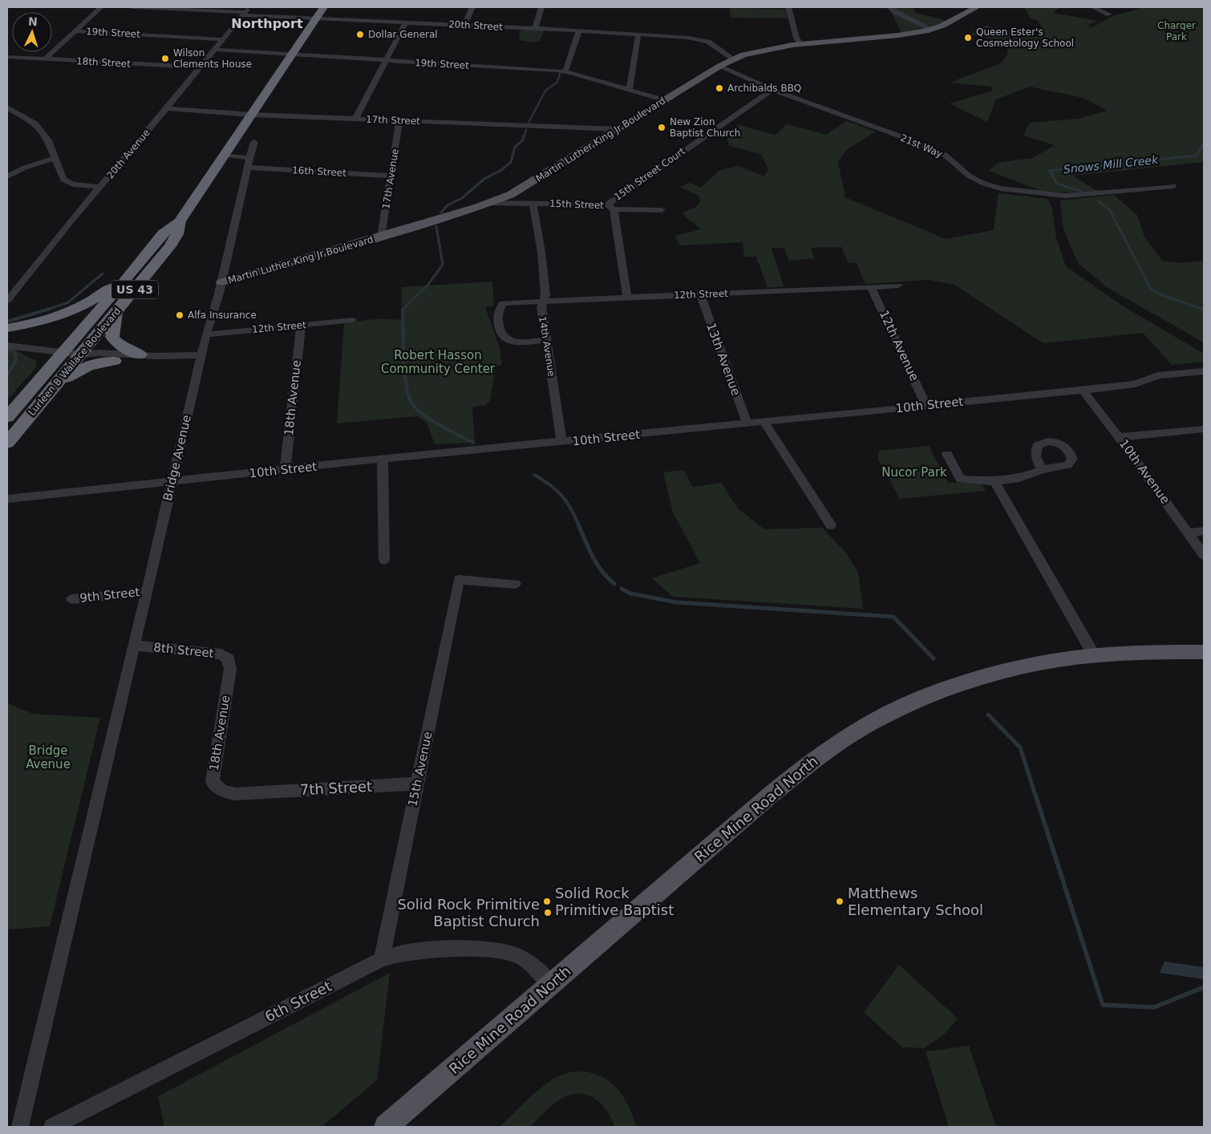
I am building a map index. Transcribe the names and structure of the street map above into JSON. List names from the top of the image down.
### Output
{
  "streets": {
    "highway": ["US 43", "Lurleen B Wallace Boulevard"],
    "main road": ["Martin Luther King Jr Boulevard", "Rice Mine Road North"],
    "street": [
      "20th Street",
      "19th Street",
      "18th Street",
      "17th Street",
      "21st Way",
      "20th Avenue",
      "16th Street",
      "15th Street Court",
      "17th Avenue",
      "15th Street",
      "12th Street",
      "12th Avenue",
      "14th Avenue",
      "13th Avenue",
      "18th Avenue",
      "10th Street",
      "Bridge Avenue",
      "10th Avenue",
      "9th Street",
      "8th Street",
      "15th Avenue",
      "7th Street",
      "6th Street"
    ]
  },
  "crossings": [
    ["20th Street", "Martin Luther King Jr Boulevard"],
    ["20th Street", "20th Avenue"],
    ["20th Street", "Lurleen B Wallace Boulevard"],
    ["19th Street", "Martin Luther King Jr Boulevard"],
    ["19th Street", "20th Avenue"],
    ["19th Street", "Lurleen B Wallace Boulevard"],
    ["18th Street", "20th Avenue"],
    ["17th Street", "Martin Luther King Jr Boulevard"],
    ["17th Street", "20th Avenue"],
    ["17th Street", "17th Avenue"],
    ["17th Street", "Lurleen B Wallace Boulevard"],
    ["Martin Luther King Jr Boulevard", "21st Way"],
    ["Martin Luther King Jr Boulevard", "17th Avenue"],
    ["Martin Luther King Jr Boulevard", "15th Street"],
    ["Martin Luther King Jr Boulevard", "Bridge Avenue"],
    ["21st Way", "15th Street Court"],
    ["16th Street", "17th Avenue"],
    ["16th Street", "Bridge Avenue"],
    ["15th Street Court", "15th Street"],
    ["15th Street", "14th Avenue"],
    ["12th Street", "12th Avenue"],
    ["12th Street", "14th Avenue"],
    ["12th Street", "13th Avenue"],
    ["12th Street", "18th Avenue"],
    ["12th Street", "Bridge Avenue"],
    ["12th Avenue", "10th Street"],
    ["14th Avenue", "10th Street"],
    ["13th Avenue", "10th Street"],
    ["18th Avenue", "10th Street"],
    ["18th Avenue", "8th Street"],
    ["18th Avenue", "7th Street"],
    ["10th Street", "Bridge Avenue"],
    ["10th Street", "10th Avenue"],
    ["Bridge Avenue", "9th Street"],
    ["Bridge Avenue", "8th Street"],
    ["15th Avenue", "7th Street"],
    ["15th Avenue", "6th Street"],
    ["Rice Mine Road North", "6th Street"]
  ],
  "districts": ["Northport"],
  "water": ["Snows Mill Creek"],
  "parks": [
    "Charger Park",
    "Robert Hasson Community Center",
    "Nucor Park",
    "Bridge Avenue"
  ],
  "places": [
    "Dollar General",
    "Queen Ester's Cosmetology School",
    "Wilson Clements House",
    "Archibalds BBQ",
    "New Zion Baptist Church",
    "Alfa Insurance",
    "Solid Rock Primitive Baptist",
    "Matthews Elementary School",
    "Solid Rock Primitive Baptist Church"
  ],
  "north": "top"
}
